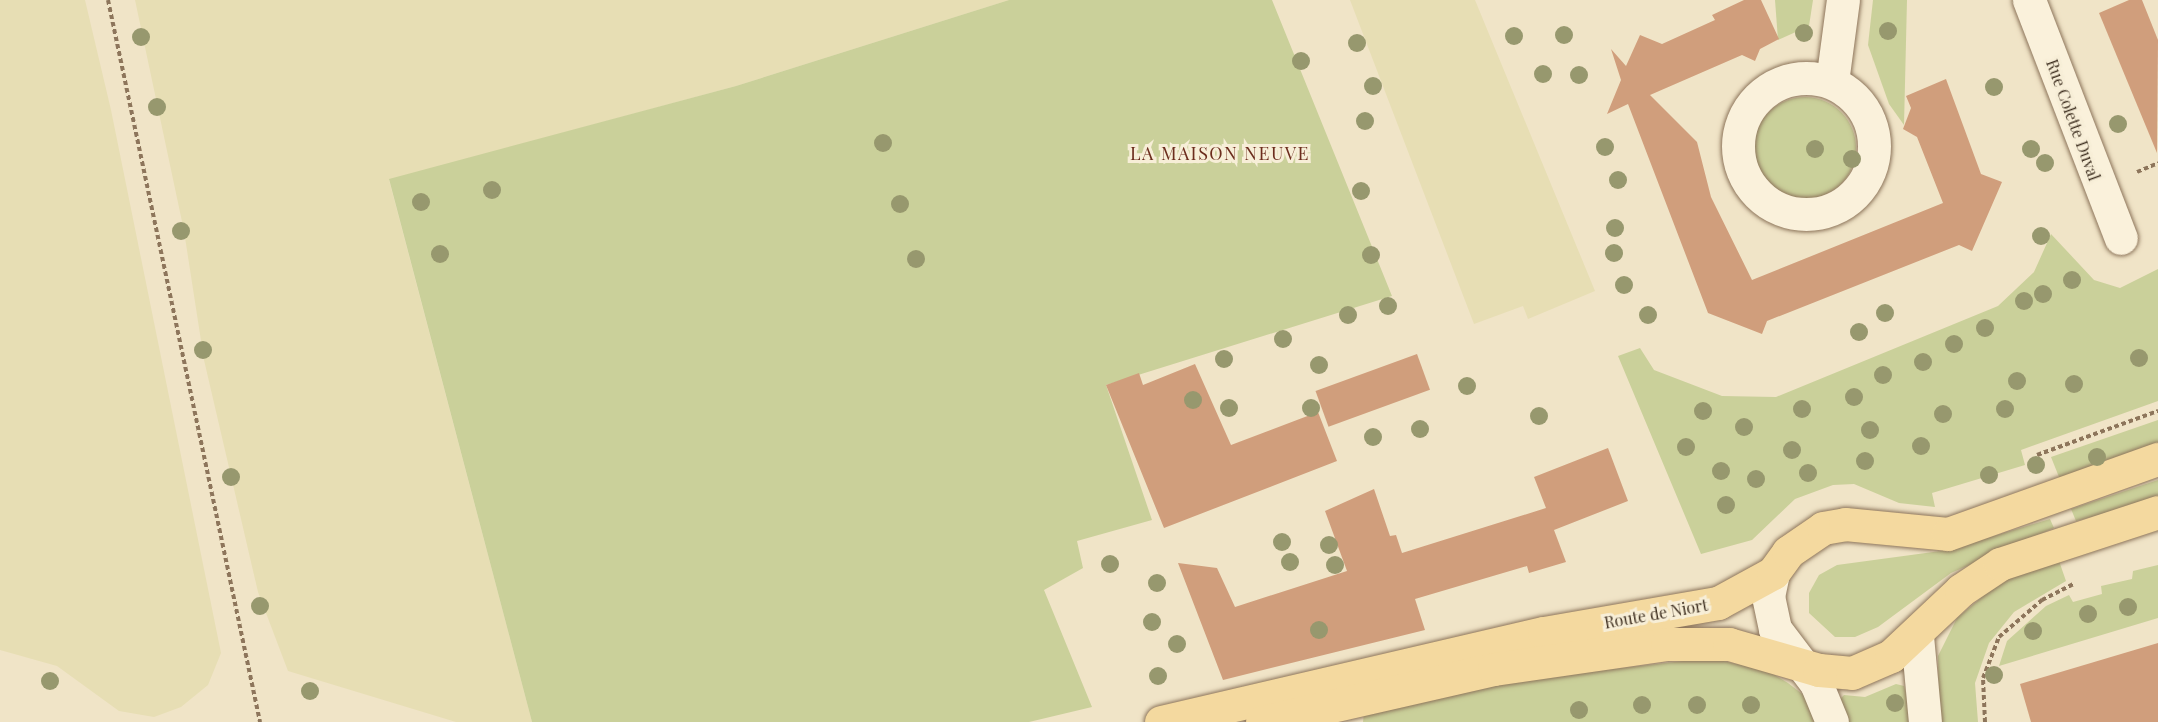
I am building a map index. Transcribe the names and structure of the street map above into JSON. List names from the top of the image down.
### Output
{
  "streets": {
    "main road": ["Route de Niort"],
    "street": ["Rue Colette Duval"]
  },
  "districts": ["LA MAISON NEUVE"]
}
